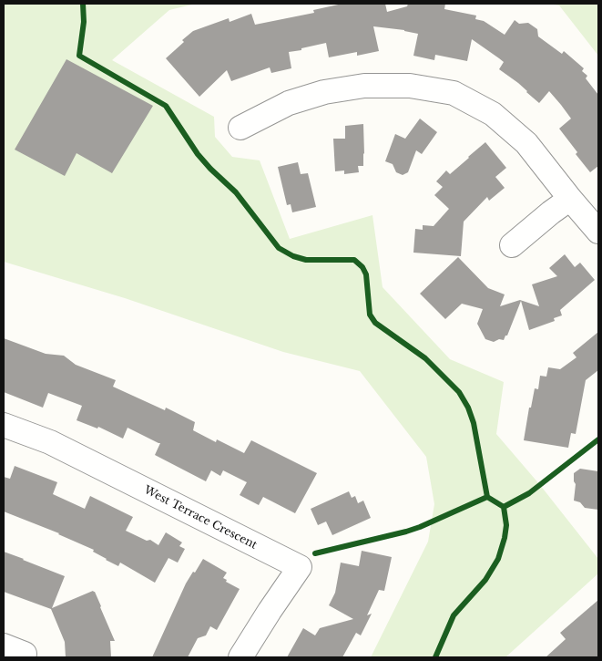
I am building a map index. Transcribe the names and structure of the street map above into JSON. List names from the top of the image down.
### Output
{
  "streets": {
    "street": ["West Terrace Crescent"]
  }
}
